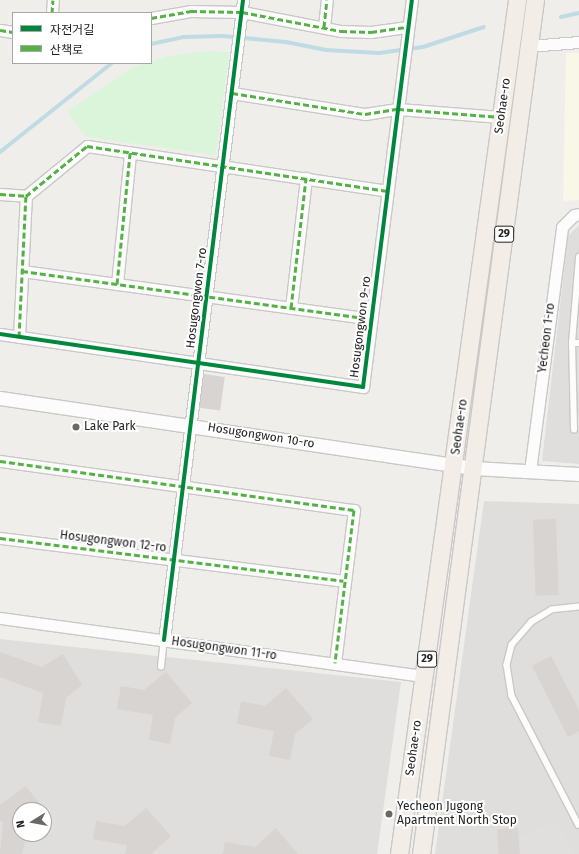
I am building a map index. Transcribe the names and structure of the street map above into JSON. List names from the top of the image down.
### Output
{
  "streets": {
    "main road": ["Seohae-ro", "29"],
    "street": [
      "Hosugongwon 7-ro",
      "Hosugongwon 9-ro",
      "Yecheon 1-ro",
      "Hosugongwon 10-ro",
      "Hosugongwon 12-ro",
      "Hosugongwon 11-ro"
    ]
  },
  "crossings": [
    ["Seohae-ro", "Hosugongwon 10-ro"],
    ["Seohae-ro", "Hosugongwon 11-ro"],
    ["Hosugongwon 7-ro", "Hosugongwon 9-ro"],
    ["Hosugongwon 7-ro", "Hosugongwon 10-ro"],
    ["Hosugongwon 7-ro", "Hosugongwon 12-ro"],
    ["Hosugongwon 7-ro", "Hosugongwon 11-ro"]
  ],
  "places": ["Lake Park", "Yecheon Jugong Apartment North Stop"],
  "legend": ["자전거길", "산책로"],
  "north": "left"
}
